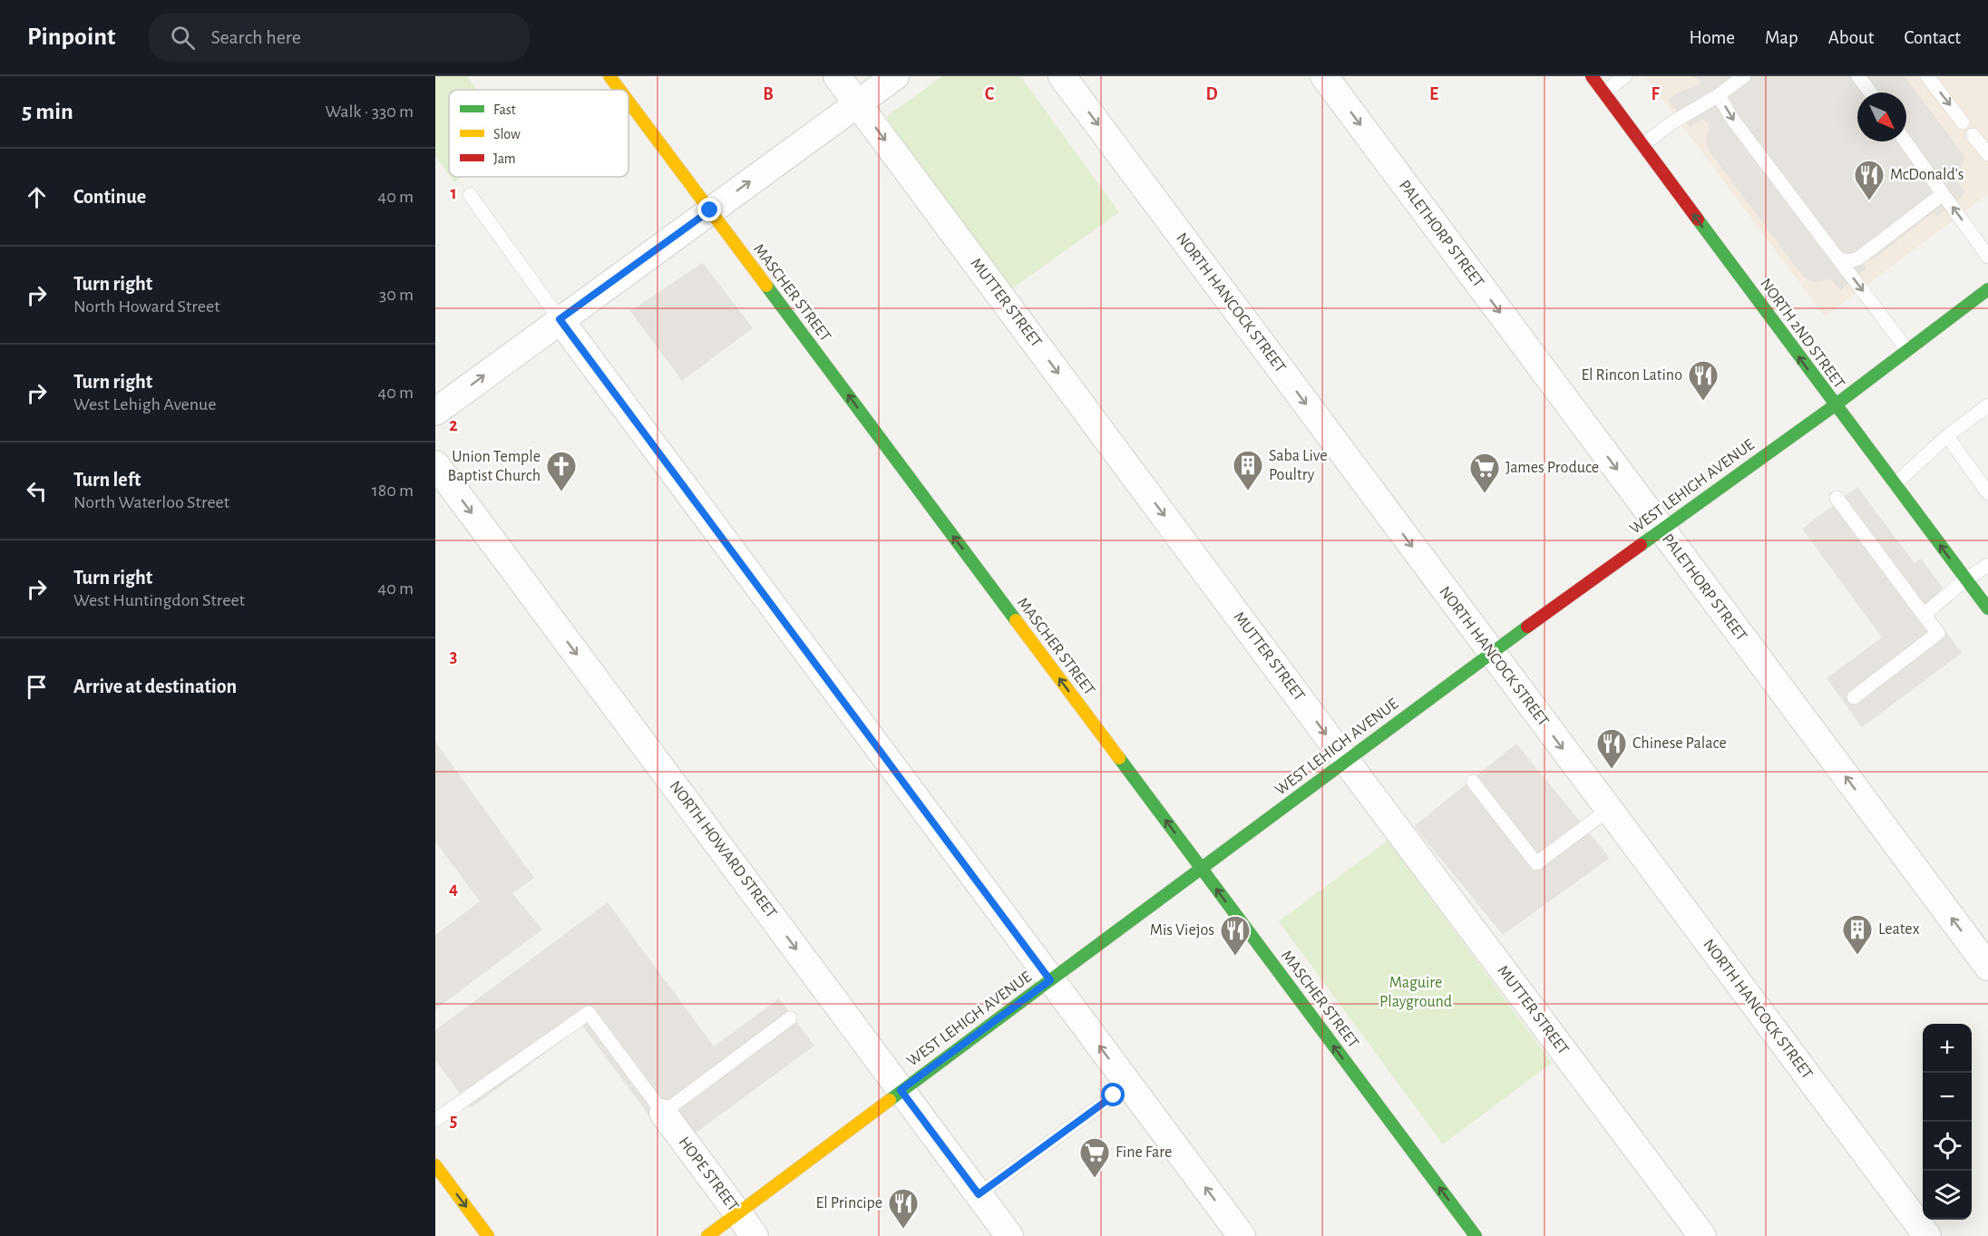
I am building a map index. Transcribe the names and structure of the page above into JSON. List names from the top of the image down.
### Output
{
  "streets": {
    "street": [
      "PALETHORP STREET",
      "MASCHER STREET",
      "MUTTER STREET",
      "NORTH HANCOCK STREET",
      "NORTH 2ND STREET",
      "WEST LEHIGH AVENUE",
      "NORTH HOWARD STREET",
      "HOPE STREET"
    ]
  },
  "crossings": [
    ["PALETHORP STREET", "WEST LEHIGH AVENUE"],
    ["MASCHER STREET", "WEST LEHIGH AVENUE"],
    ["MUTTER STREET", "WEST LEHIGH AVENUE"],
    ["NORTH HANCOCK STREET", "WEST LEHIGH AVENUE"],
    ["NORTH 2ND STREET", "WEST LEHIGH AVENUE"],
    ["WEST LEHIGH AVENUE", "NORTH HOWARD STREET"],
    ["WEST LEHIGH AVENUE", "HOPE STREET"]
  ],
  "one_way": [
    "MASCHER STREET",
    "MUTTER STREET",
    "NORTH HANCOCK STREET",
    "NORTH 2ND STREET"
  ],
  "parks": ["Maguire Playground"],
  "places": {
    "restaurant": [
      "McDonald's",
      "El Rincon Latino",
      "Chinese Palace",
      "Mis Viejos",
      "El Principe"
    ],
    "building": ["Saba Live Poultry", "Leatex"],
    "church": ["Union Temple Baptist Church"],
    "supermarket": ["James Produce", "Fine Fare"]
  },
  "legend": ["Fast", "Slow", "Jam"],
  "north": "bottom right",
  "page": {
    "header": "Pinpoint",
    "search": "Search here",
    "nav": [
      "Home",
      "Map",
      "About",
      "Contact"
    ],
    "heading": ["5 min", "Walk · 330 m"],
    "list": [
      ["Continue", "40 m"],
      ["Turn right", "North Howard Street", "30 m"],
      ["Turn right", "West Lehigh Avenue", "40 m"],
      ["Turn left", "North Waterloo Street", "180 m"],
      ["Turn right", "West Huntingdon Street", "40 m"],
      "Arrive at destination"
    ],
    "map_buttons": ["+", "−"]
  },
  "grid": {
    "columns": [
      "B",
      "C",
      "D",
      "E",
      "F"
    ],
    "rows": [
      "1",
      "2",
      "3",
      "4",
      "5"
    ]
  }
}
